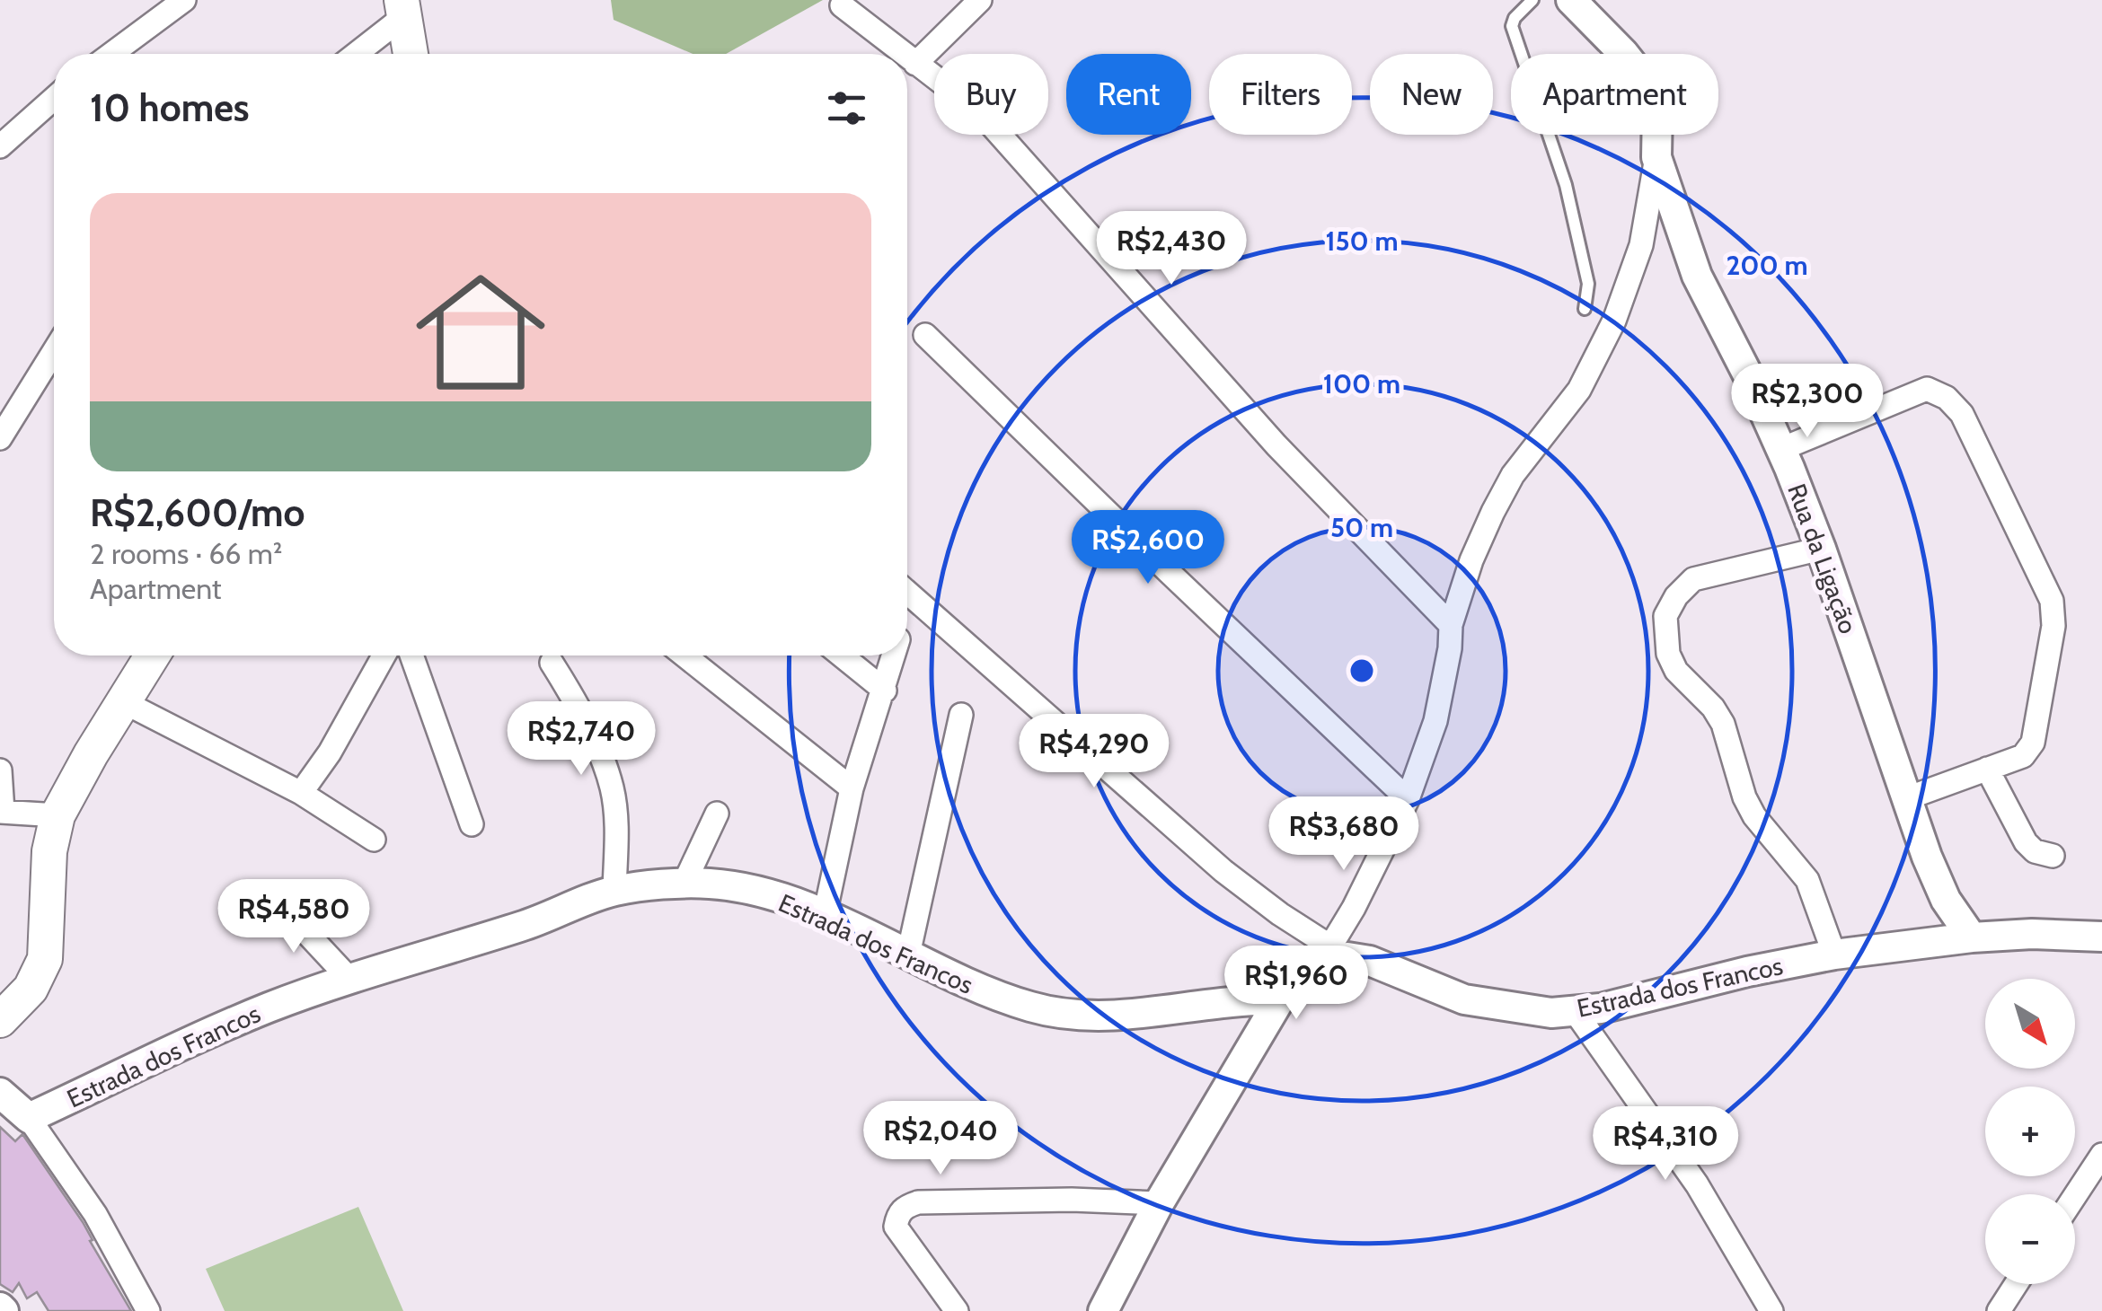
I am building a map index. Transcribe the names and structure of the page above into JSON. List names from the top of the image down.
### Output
{
  "streets": {
    "street": ["Rua da Ligação", "Estrada dos Francos"]
  },
  "crossings": [
    ["Rua da Ligação", "Estrada dos Francos"]
  ],
  "north": "bottom right",
  "page": {
    "chip": [
      "Buy",
      "Rent",
      "Filters",
      "New",
      "Apartment"
    ],
    "heading": "10 homes",
    "list": [
      {
        "name": "R$2,600/mo",
        "note": "2 rooms · 66 m² · Apartment"
      }
    ],
    "price": [
      "R$2,430",
      "R$2,300",
      "R$2,600",
      "R$2,740",
      "R$4,290",
      "R$3,680",
      "R$4,580",
      "R$1,960",
      "R$2,040",
      "R$4,310"
    ],
    "map_buttons": ["+", "−"]
  },
  "rings": [
    "150 m",
    "200 m",
    "100 m",
    "50 m"
  ]
}
